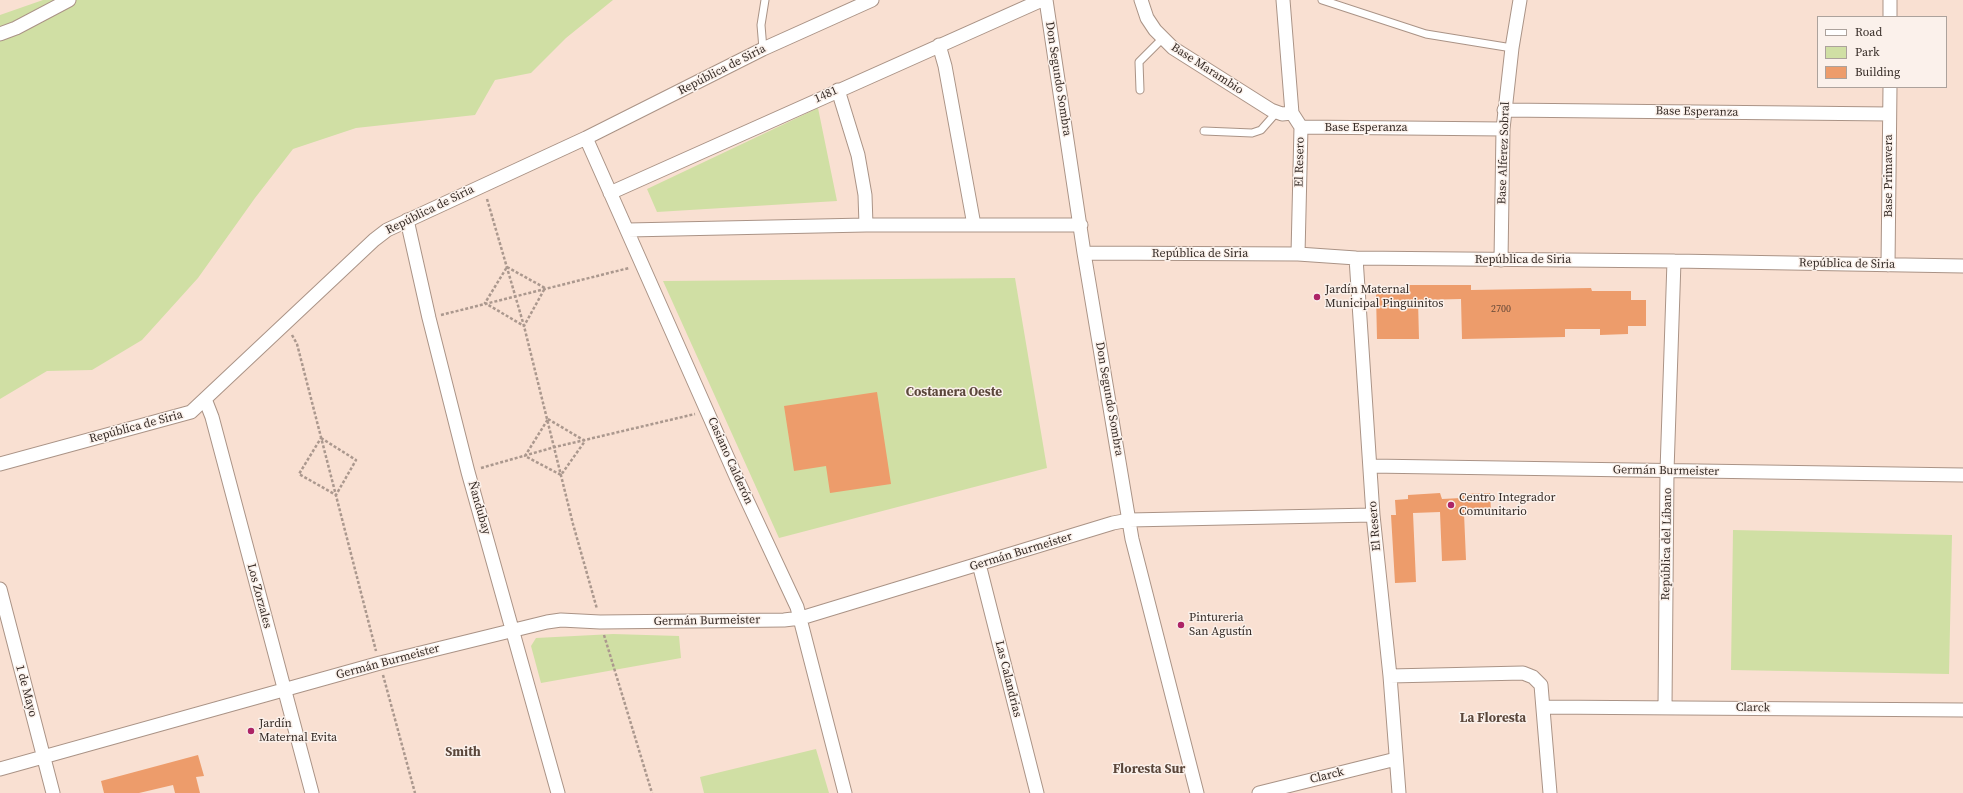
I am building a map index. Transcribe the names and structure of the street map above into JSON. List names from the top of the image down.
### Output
{
  "streets": {
    "street": [
      "Base Marambio",
      "República de Siria",
      "Don Segundo Sombra",
      "1481",
      "Base Esperanza",
      "Base Alferez Sobral",
      "El Resero",
      "Base Primavera",
      "Casiano Calderón",
      "Germán Burmeister",
      "Ñandubay",
      "República del Líbano",
      "Los Zorzales",
      "Las Calandrias",
      "1 de Mayo",
      "Clarck"
    ]
  },
  "crossings": [
    ["República de Siria", "Don Segundo Sombra"],
    ["República de Siria", "Base Alferez Sobral"],
    ["República de Siria", "El Resero"],
    ["República de Siria", "Base Primavera"],
    ["República de Siria", "Casiano Calderón"],
    ["República de Siria", "Ñandubay"],
    ["República de Siria", "República del Líbano"],
    ["República de Siria", "Los Zorzales"],
    ["Don Segundo Sombra", "Germán Burmeister"],
    ["1481", "Casiano Calderón"],
    ["Base Esperanza", "Base Alferez Sobral"],
    ["Base Esperanza", "El Resero"],
    ["Base Esperanza", "Base Primavera"],
    ["El Resero", "Germán Burmeister"],
    ["El Resero", "Clarck"],
    ["Casiano Calderón", "Germán Burmeister"],
    ["Germán Burmeister", "Ñandubay"],
    ["Germán Burmeister", "República del Líbano"],
    ["Germán Burmeister", "Los Zorzales"],
    ["Germán Burmeister", "Las Calandrias"],
    ["Germán Burmeister", "1 de Mayo"],
    ["República del Líbano", "Clarck"]
  ],
  "districts": [
    "Costanera Oeste",
    "La Floresta",
    "Smith",
    "Floresta Sur"
  ],
  "places": [
    "Jardín Maternal Municipal Pinguinitos",
    "Centro Integrador Comunitario",
    "Pintureria San Agustín",
    "Jardín Maternal Evita"
  ],
  "house_numbers": ["2700"],
  "legend": ["Road", "Park", "Building"]
}
